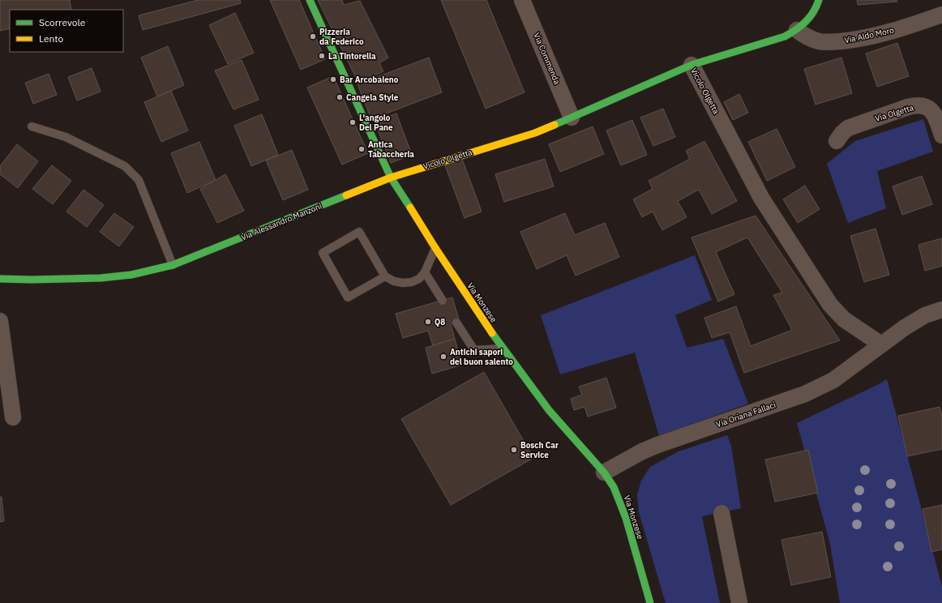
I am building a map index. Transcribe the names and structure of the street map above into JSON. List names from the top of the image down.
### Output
{
  "streets": {
    "street": [
      "Via Aldo Moro",
      "Via Commenda",
      "Vicolo Olgetta",
      "Via Olgetta",
      "Via Alessandro Manzoni",
      "Via Monzese",
      "Via Oriana Fallaci"
    ]
  },
  "crossings": [
    ["Via Aldo Moro", "Vicolo Olgetta"],
    ["Via Commenda", "Vicolo Olgetta"],
    ["Vicolo Olgetta", "Via Alessandro Manzoni"],
    ["Vicolo Olgetta", "Via Monzese"],
    ["Vicolo Olgetta", "Via Oriana Fallaci"],
    ["Via Alessandro Manzoni", "Via Monzese"],
    ["Via Monzese", "Via Oriana Fallaci"]
  ],
  "places": [
    "Pizzeria da Federico",
    "La Tintorella",
    "Bar Arcobaleno",
    "Cangela Style",
    "L'angolo Del Pane",
    "Antica Tabaccheria",
    "Q8",
    "Antichi sapori del buon salento",
    "Bosch Car Service"
  ],
  "legend": ["Scorrevole", "Lento"]
}
